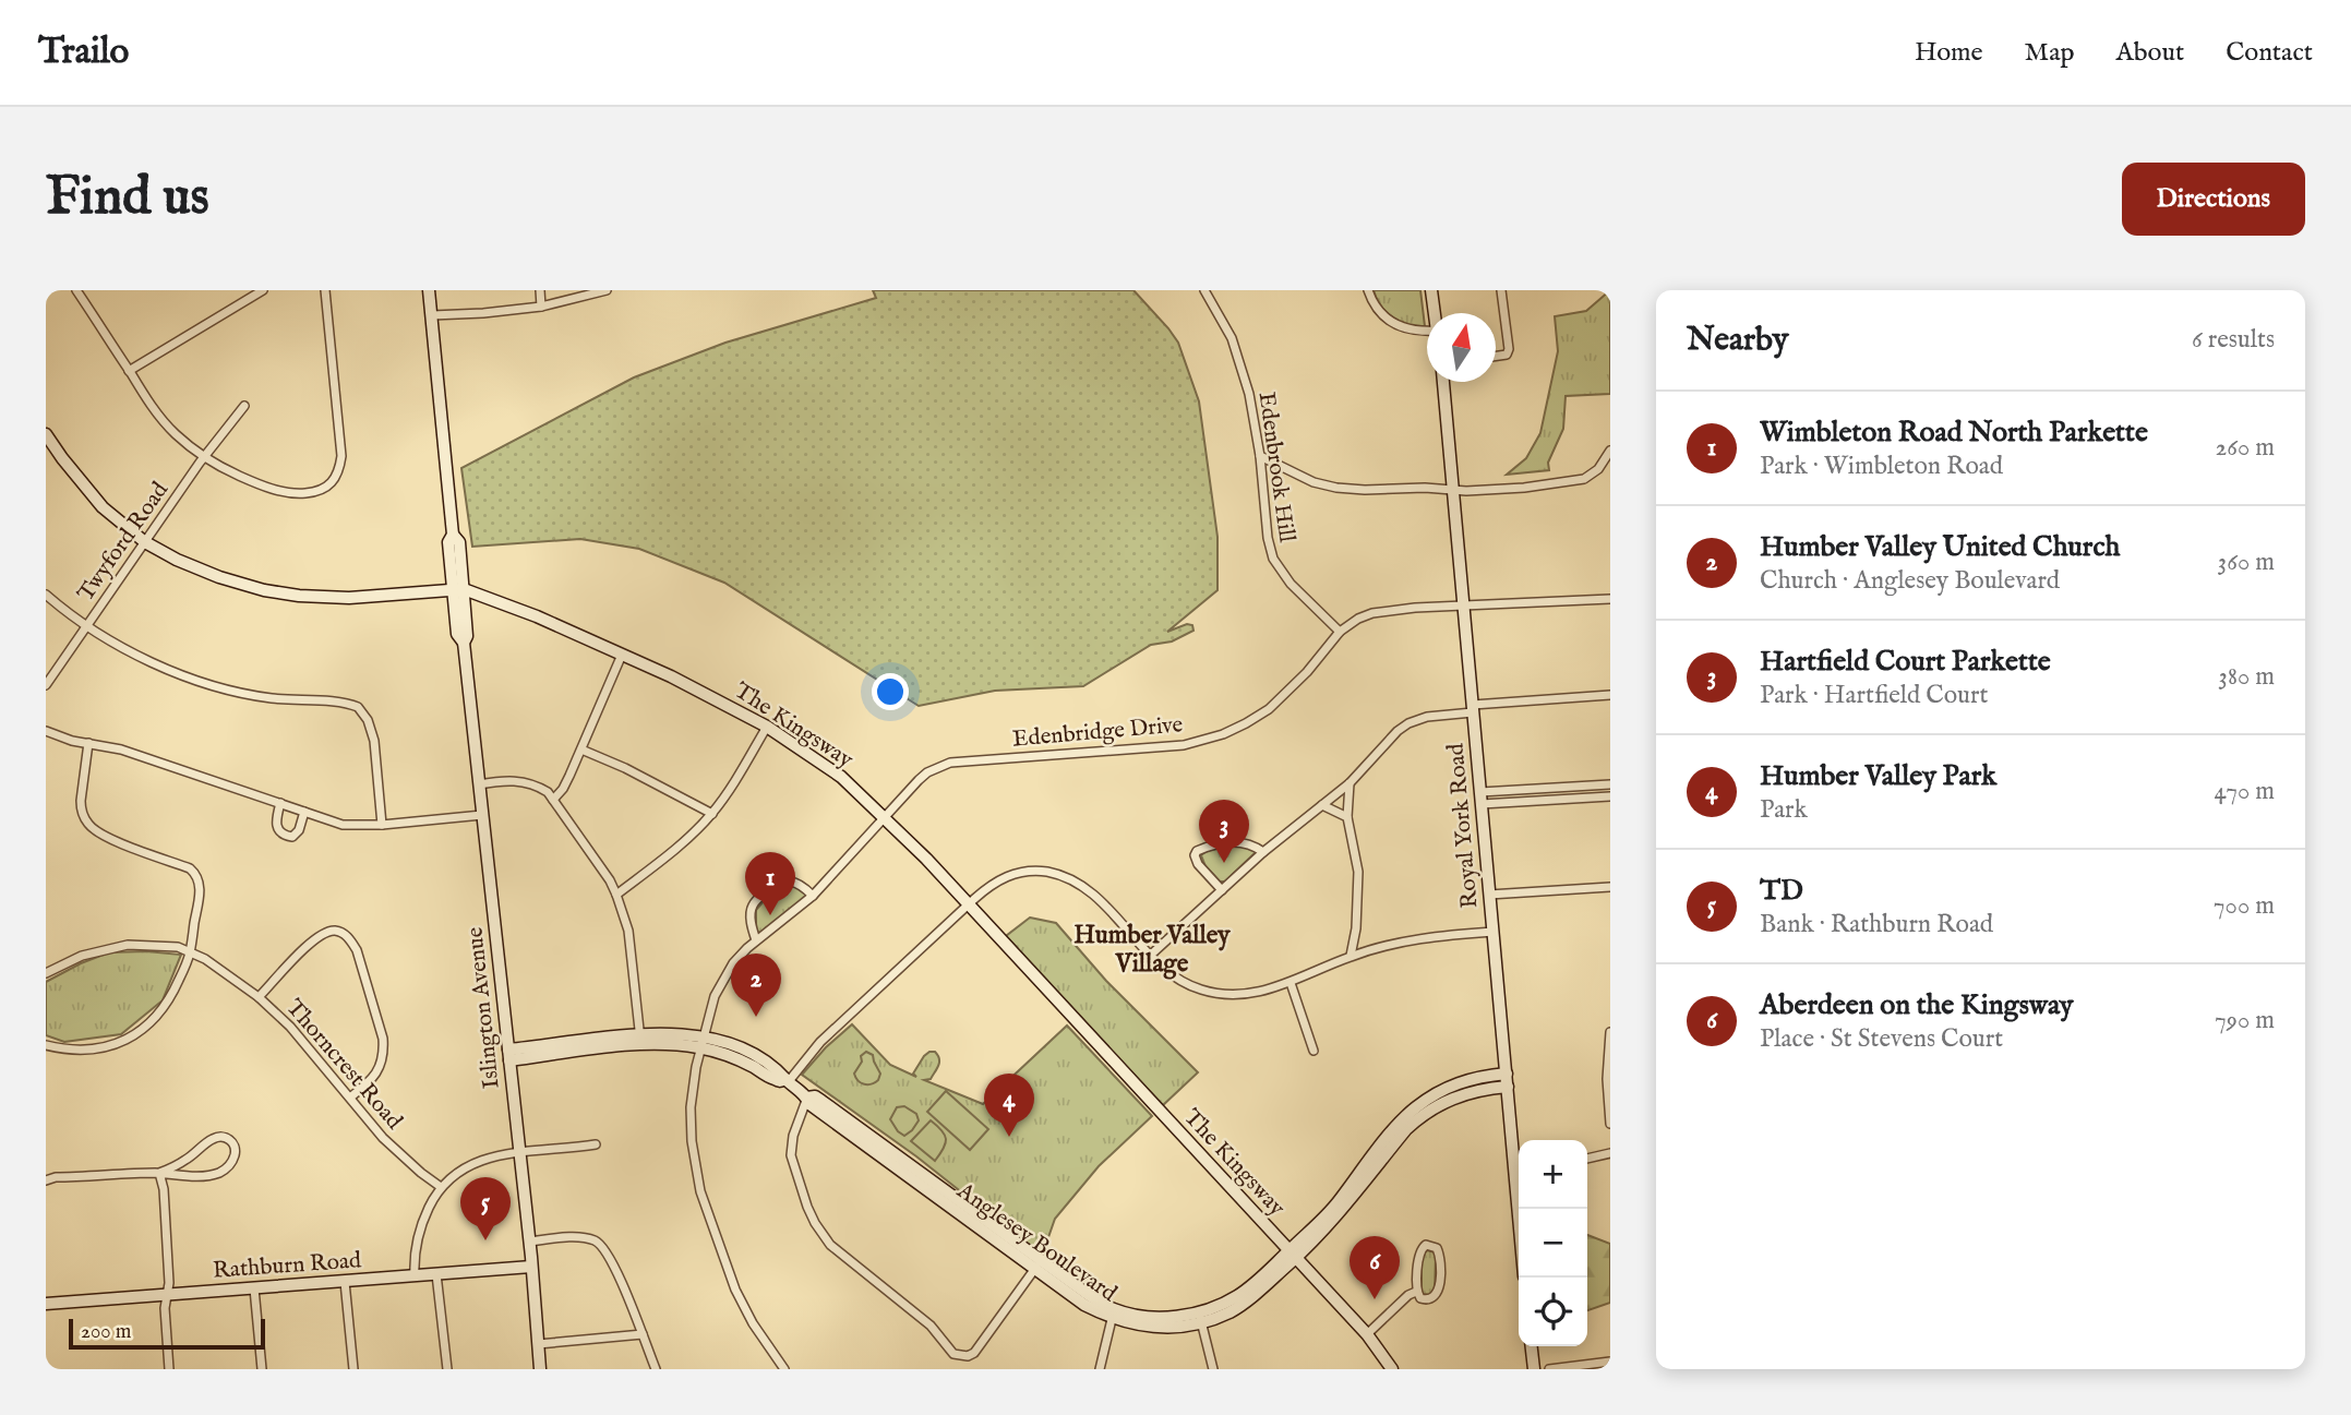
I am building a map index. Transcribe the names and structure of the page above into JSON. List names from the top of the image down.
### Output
{
  "streets": {
    "street": [
      "Edenbrook Hill",
      "Twyford Road",
      "The Kingsway",
      "Edenbridge Drive",
      "Royal York Road",
      "Islington Avenue",
      "Thorncrest Road",
      "Anglesey Boulevard",
      "Rathburn Road"
    ]
  },
  "crossings": [
    ["Edenbrook Hill", "Edenbridge Drive"],
    ["Twyford Road", "The Kingsway"],
    ["The Kingsway", "Edenbridge Drive"],
    ["The Kingsway", "Islington Avenue"],
    ["The Kingsway", "Anglesey Boulevard"],
    ["Edenbridge Drive", "Royal York Road"],
    ["Edenbridge Drive", "Anglesey Boulevard"],
    ["Royal York Road", "Anglesey Boulevard"],
    ["Islington Avenue", "Anglesey Boulevard"],
    ["Islington Avenue", "Rathburn Road"]
  ],
  "districts": ["Humber Valley Village"],
  "scale_bar": "200 m",
  "north": "top",
  "page": {
    "header": "Trailo",
    "nav": [
      "Home",
      "Map",
      "About",
      "Contact"
    ],
    "buttons": "Directions",
    "title": "Find us",
    "heading": ["Nearby", "6 results"],
    "list": [
      {
        "mark": "1",
        "name": "Wimbleton Road North Parkette",
        "note": "Park · Wimbleton Road",
        "value": "260 m"
      },
      {
        "mark": "2",
        "name": "Humber Valley United Church",
        "note": "Church · Anglesey Boulevard",
        "value": "360 m"
      },
      {
        "mark": "3",
        "name": "Hartfield Court Parkette",
        "note": "Park · Hartfield Court",
        "value": "380 m"
      },
      {
        "mark": "4",
        "name": "Humber Valley Park",
        "note": "Park",
        "value": "470 m"
      },
      {
        "mark": "5",
        "name": "TD",
        "note": "Bank · Rathburn Road",
        "value": "700 m"
      },
      {
        "mark": "6",
        "name": "Aberdeen on the Kingsway",
        "note": "Place · St Stevens Court",
        "value": "790 m"
      }
    ],
    "pins": [
      "3",
      "1",
      "2",
      "4",
      "5",
      "6"
    ],
    "map_buttons": ["+", "−"],
    "scale": "200 m"
  }
}
